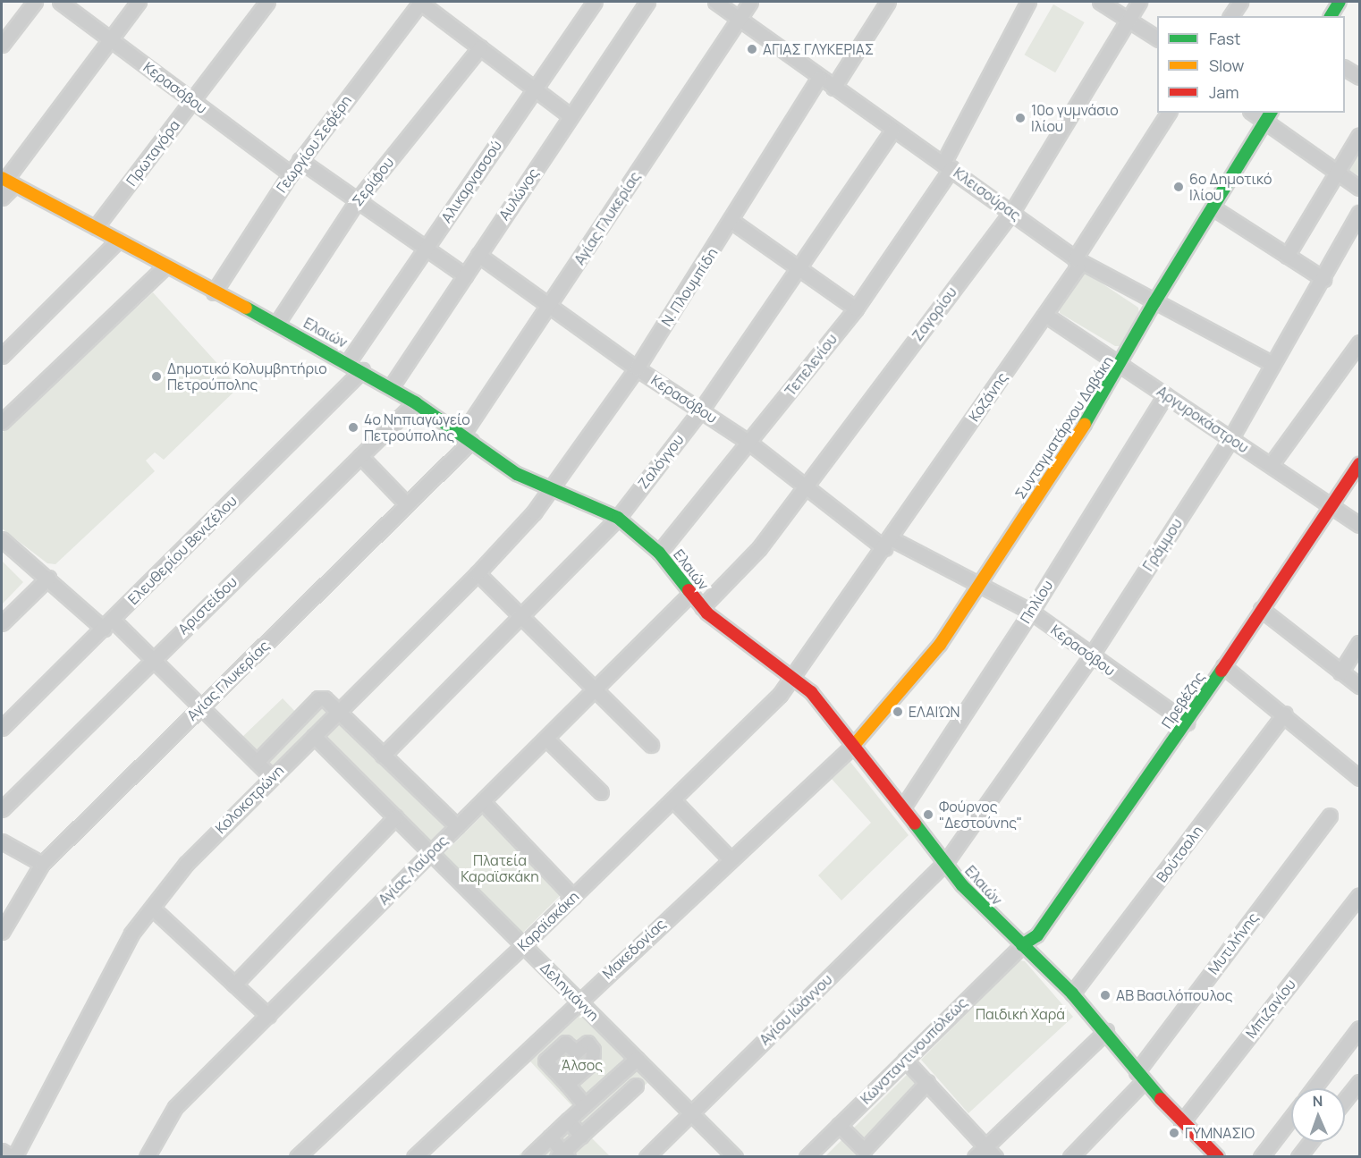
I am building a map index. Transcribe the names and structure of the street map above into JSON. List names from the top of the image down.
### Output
{
  "streets": {
    "street": [
      "Κερασόβου",
      "Γεωργίου Σεφέρη",
      "Πρωταγόρα",
      "Σερίφου",
      "Αλικαρνασσού",
      "Αυλώνος",
      "Κλεισούρας",
      "Αγίας Γλυκερίας",
      "N. Πλουμπίδη",
      "Ζαγορίου",
      "Ελαιών",
      "Τεπελενίου",
      "Κοζάνης",
      "Αργυροκάστρου",
      "Συνταγματάρχου Δαβάκη",
      "Ζαλόγγου",
      "Γράμμου",
      "Ελευθερίου Βενιζέλου",
      "Πηλίου",
      "Αριστείδου",
      "Πρεβέζης",
      "Κολοκοτρώνη",
      "Βούτσαλη",
      "Αγίας Λαύρας",
      "Καραϊσκάκη",
      "Μυτιλήνης",
      "Μακεδονίας",
      "Δεληγιάννη",
      "Μπιζανίου",
      "Αγίου Ιωάννου",
      "Κωνσταντινουπόλεως"
    ]
  },
  "crossings": [
    ["Κερασόβου", "Γεωργίου Σεφέρη"],
    ["Κερασόβου", "Πρωταγόρα"],
    ["Κερασόβου", "Αυλώνος"],
    ["Κερασόβου", "Αγίας Γλυκερίας"],
    ["Κερασόβου", "N. Πλουμπίδη"],
    ["Κερασόβου", "Ζαγορίου"],
    ["Κερασόβου", "Τεπελενίου"],
    ["Κερασόβου", "Κοζάνης"],
    ["Κερασόβου", "Συνταγματάρχου Δαβάκη"],
    ["Κερασόβου", "Ζαλόγγου"],
    ["Κερασόβου", "Γράμμου"],
    ["Κερασόβου", "Πηλίου"],
    ["Κερασόβου", "Πρεβέζης"],
    ["Γεωργίου Σεφέρη", "Ελαιών"],
    ["Πρωταγόρα", "Ελαιών"],
    ["Σερίφου", "Ελαιών"],
    ["Αλικαρνασσού", "Ελαιών"],
    ["Αυλώνος", "Ελαιών"],
    ["Κλεισούρας", "Αγίας Γλυκερίας"],
    ["Κλεισούρας", "N. Πλουμπίδη"],
    ["Κλεισούρας", "Ζαγορίου"],
    ["Κλεισούρας", "Τεπελενίου"],
    ["Κλεισούρας", "Κοζάνης"],
    ["Κλεισούρας", "Συνταγματάρχου Δαβάκη"],
    ["Κλεισούρας", "Ζαλόγγου"],
    ["Κλεισούρας", "Γράμμου"],
    ["Αγίας Γλυκερίας", "Ελαιών"],
    ["N. Πλουμπίδη", "Ελαιών"],
    ["N. Πλουμπίδη", "Κολοκοτρώνη"],
    ["Ζαγορίου", "Ελαιών"],
    ["Ελαιών", "Τεπελενίου"],
    ["Ελαιών", "Κοζάνης"],
    ["Ελαιών", "Συνταγματάρχου Δαβάκη"],
    ["Ελαιών", "Ζαλόγγου"],
    ["Ελαιών", "Γράμμου"],
    ["Ελαιών", "Ελευθερίου Βενιζέλου"],
    ["Ελαιών", "Πηλίου"],
    ["Ελαιών", "Αριστείδου"],
    ["Ελαιών", "Πρεβέζης"],
    ["Ελαιών", "Κολοκοτρώνη"],
    ["Ελαιών", "Βούτσαλη"],
    ["Ελαιών", "Αγίας Λαύρας"],
    ["Ελαιών", "Καραϊσκάκη"],
    ["Ελαιών", "Μυτιλήνης"],
    ["Ελαιών", "Μακεδονίας"],
    ["Ελαιών", "Μπιζανίου"],
    ["Ελαιών", "Αγίου Ιωάννου"],
    ["Ελαιών", "Κωνσταντινουπόλεως"],
    ["Κοζάνης", "Αργυροκάστρου"],
    ["Κοζάνης", "Καραϊσκάκη"],
    ["Αργυροκάστρου", "Συνταγματάρχου Δαβάκη"],
    ["Αργυροκάστρου", "Γράμμου"],
    ["Αργυροκάστρου", "Πηλίου"],
    ["Αργυροκάστρου", "Πρεβέζης"],
    ["Συνταγματάρχου Δαβάκη", "Μακεδονίας"],
    ["Γράμμου", "Αγίου Ιωάννου"],
    ["Πρεβέζης", "Κωνσταντινουπόλεως"],
    ["Κολοκοτρώνη", "Δεληγιάννη"],
    ["Αγίας Λαύρας", "Δεληγιάννη"],
    ["Καραϊσκάκη", "Δεληγιάννη"],
    ["Μακεδονίας", "Δεληγιάννη"],
    ["Δεληγιάννη", "Αγίου Ιωάννου"]
  ],
  "parks": ["Πλατεία Καραϊσκάκη", "Παιδική Χαρά", "Άλσος"],
  "places": [
    "ΑΓΙΑΣ ΓΛΥΚΕΡΙΑΣ",
    "10ο γυμνάσιο Ιλίου",
    "6ο Δημοτικό Ιλίου",
    "Δημοτικό Κολυμβητήριο Πετρούπολης",
    "4ο Νηπιαγωγείο Πετρούπολης",
    "ΕΛΑΙΏΝ",
    "Φούρνος \"Δεστούνης\"",
    "ΑΒ Βασιλόπουλος",
    "ΓΥΜΝΑΣΙΟ"
  ],
  "legend": ["Fast", "Slow", "Jam"],
  "north": "top"
}
